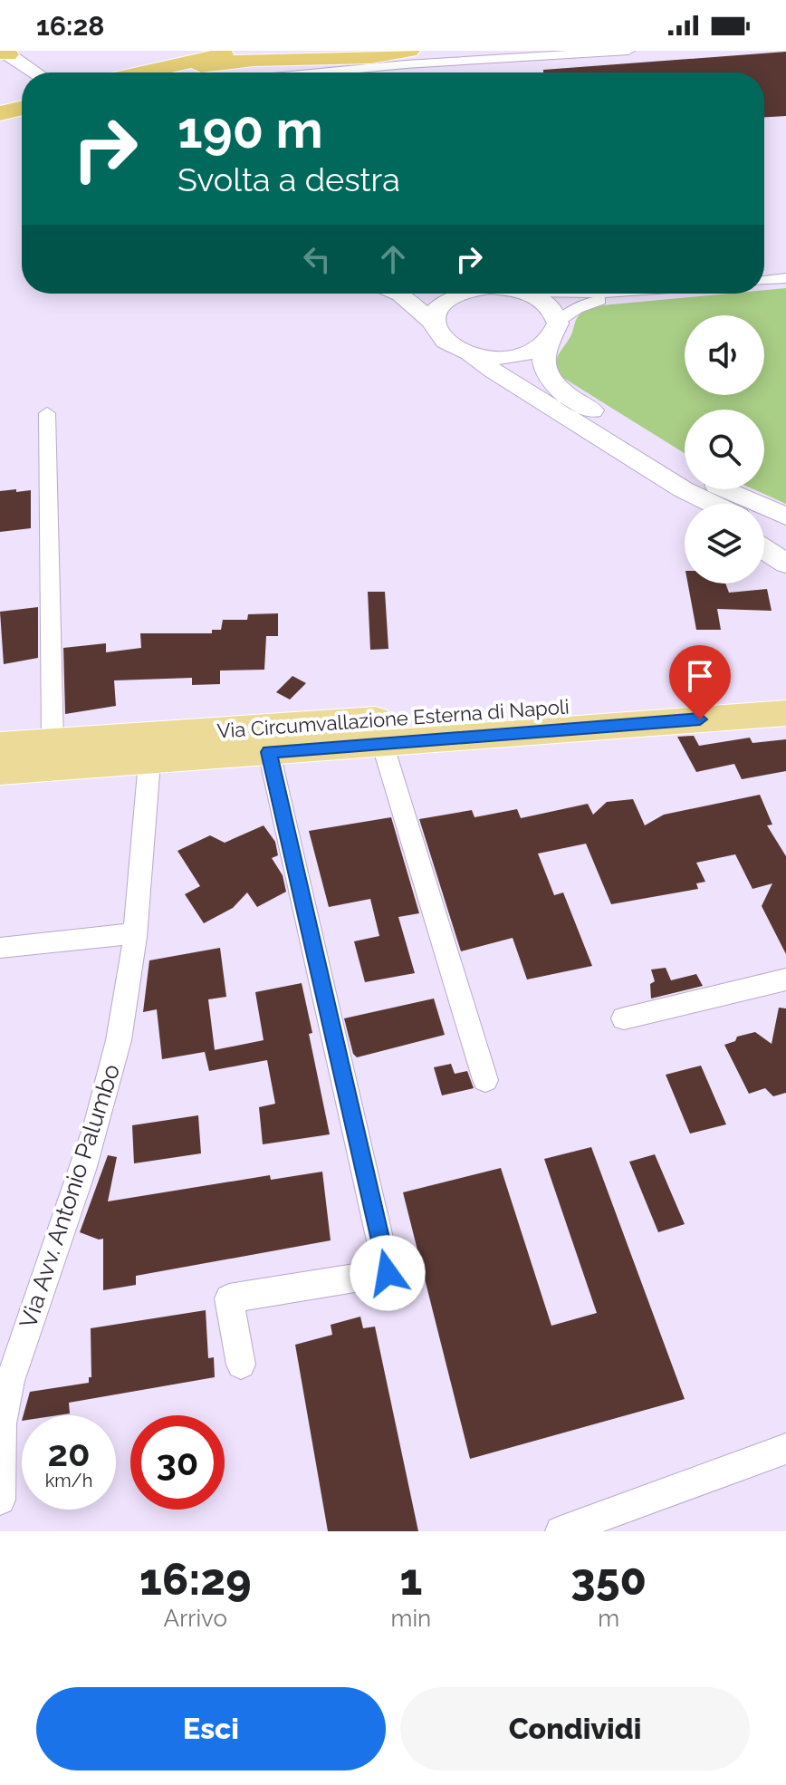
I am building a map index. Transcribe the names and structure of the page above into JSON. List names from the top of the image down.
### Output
{
  "streets": {
    "main road": ["Via Circumvallazione Esterna di Napoli"],
    "street": ["Via Avv. Antonio Palumbo"]
  },
  "crossings": [
    ["Via Circumvallazione Esterna di Napoli", "Via Avv. Antonio Palumbo"]
  ],
  "page": {
    "status": "16:28",
    "turn": ["190 m", "Svolta a destra"],
    "speed": "20 km/h",
    "limit": "30",
    "eta": [
      "16:29",
      "Arrivo",
      "1",
      "min",
      "350",
      "m"
    ],
    "buttons": ["Esci", "Condividi"]
  }
}
